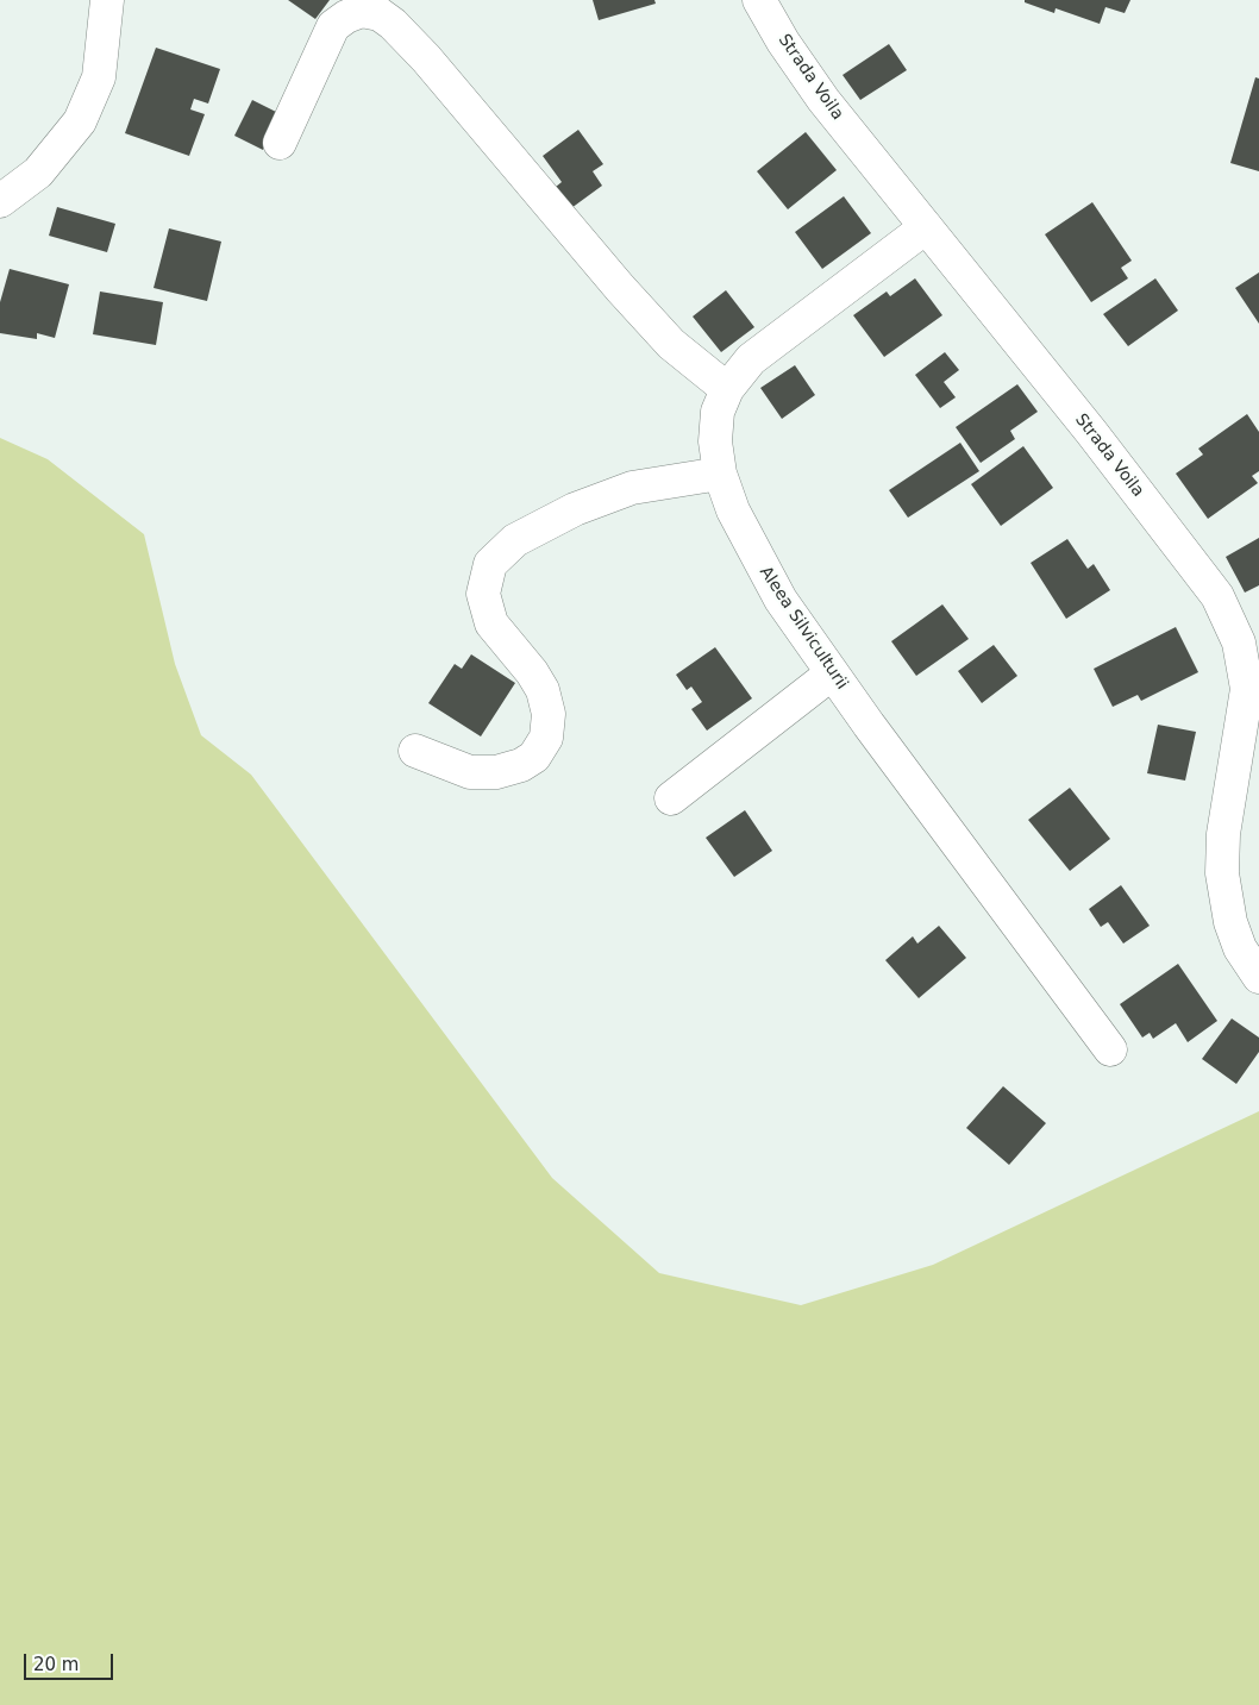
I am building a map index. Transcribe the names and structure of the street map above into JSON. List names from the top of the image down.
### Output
{
  "streets": {
    "street": ["Strada Voila", "Aleea Silviculturii"]
  },
  "crossings": [
    ["Strada Voila", "Aleea Silviculturii"]
  ],
  "scale_bar": "20 m"
}
